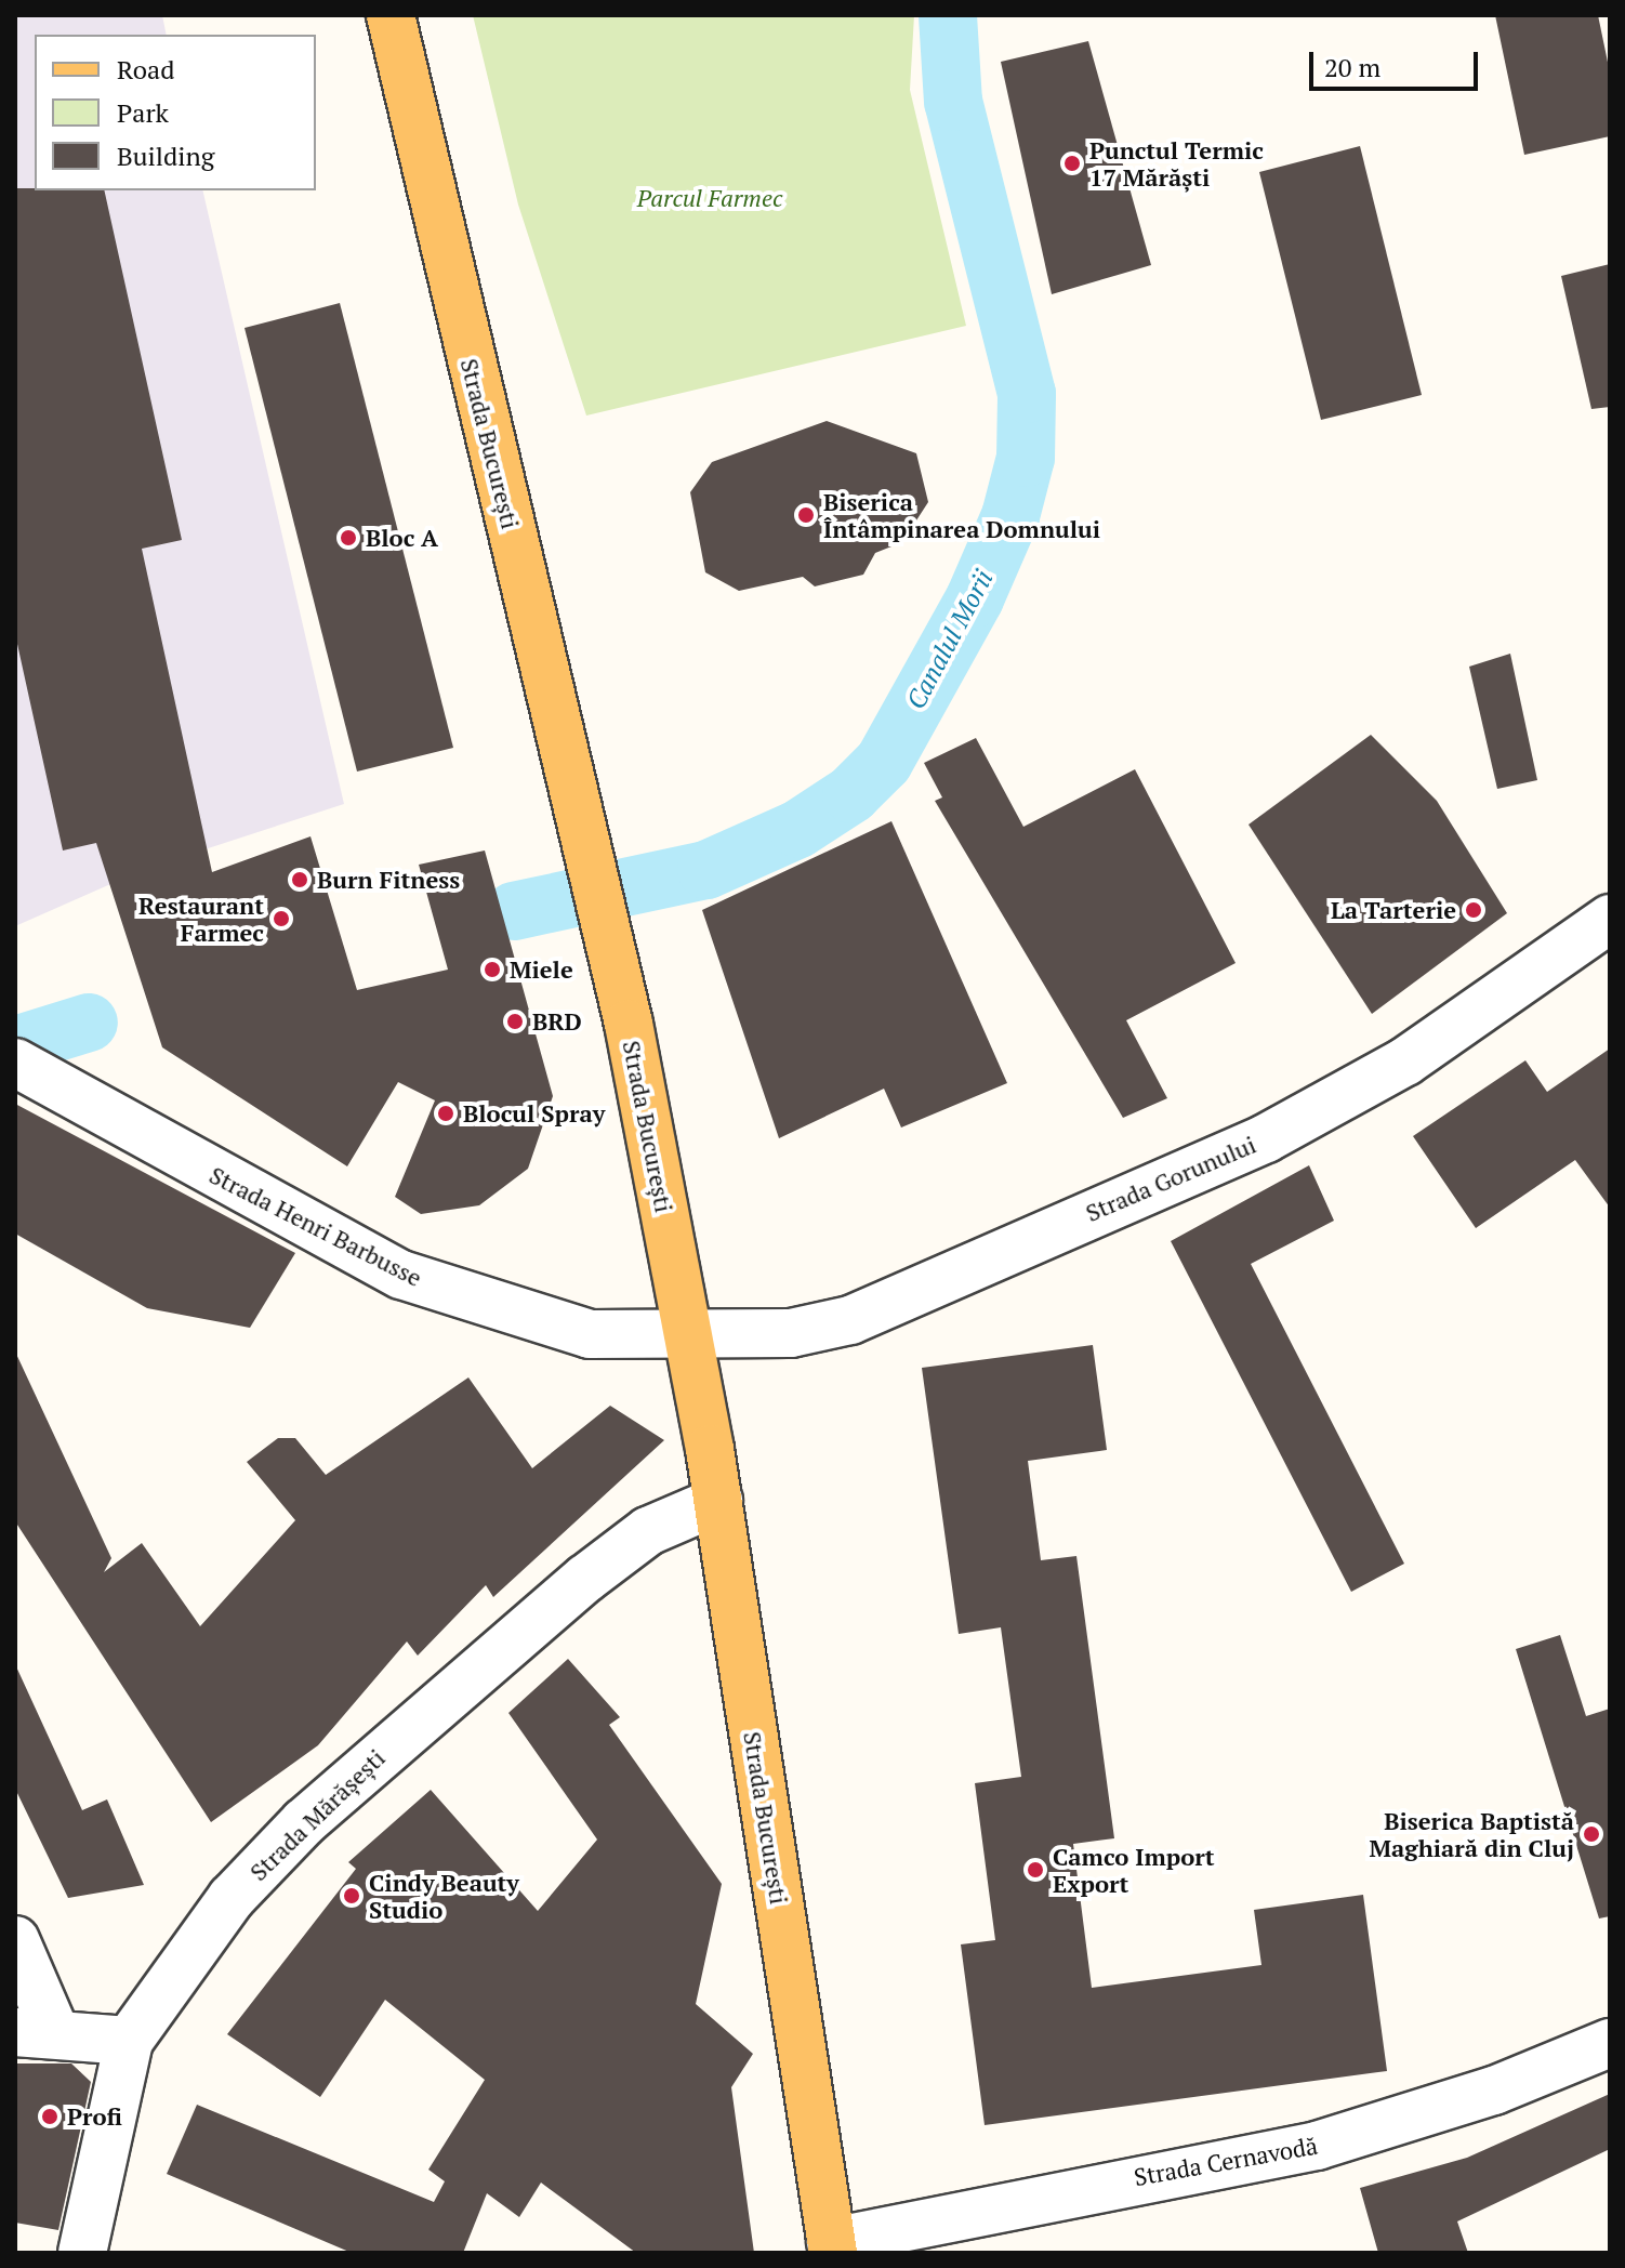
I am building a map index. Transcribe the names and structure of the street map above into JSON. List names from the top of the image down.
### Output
{
  "streets": {
    "main road": ["Strada București"],
    "street": [
      "Strada Gorunului",
      "Strada Henri Barbusse",
      "Strada Mărășești",
      "Strada Cernavodă"
    ]
  },
  "crossings": [
    ["Strada București", "Strada Gorunului"],
    ["Strada București", "Strada Henri Barbusse"],
    ["Strada București", "Strada Mărășești"],
    ["Strada București", "Strada Cernavodă"],
    ["Strada Gorunului", "Strada Henri Barbusse"]
  ],
  "water": ["Canalul Morii"],
  "parks": ["Parcul Farmec"],
  "places": [
    "Punctul Termic 17 Mărăști",
    "Biserica Întâmpinarea Domnului",
    "Bloc A",
    "Burn Fitness",
    "La Tarterie",
    "Restaurant Farmec",
    "Miele",
    "BRD",
    "Blocul Spray",
    "Biserica Baptistă Maghiară din Cluj",
    "Camco Import Export",
    "Cindy Beauty Studio",
    "Profi"
  ],
  "legend": ["Road", "Park", "Building"],
  "scale_bar": "20 m"
}
